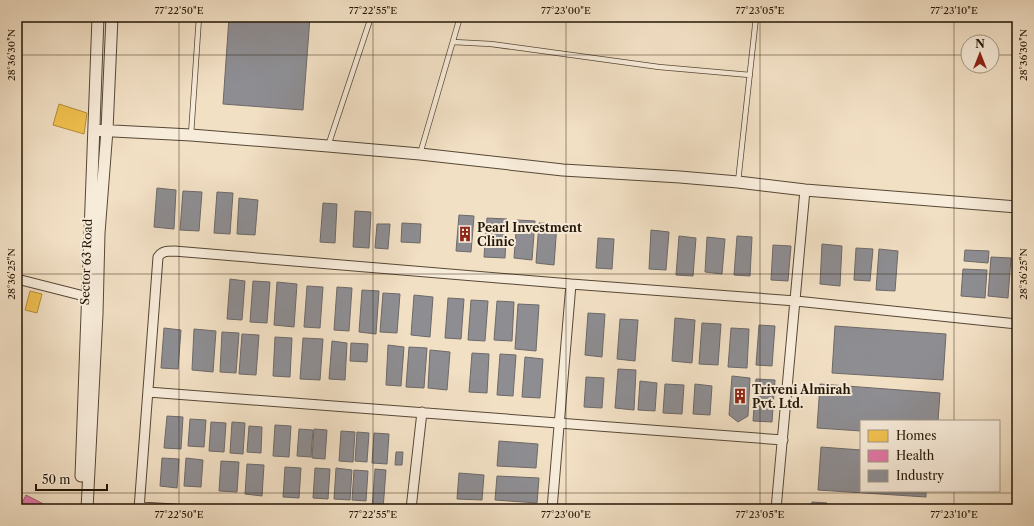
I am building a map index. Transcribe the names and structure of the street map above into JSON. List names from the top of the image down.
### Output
{
  "streets": {
    "street": ["Sector 63 Road"]
  },
  "places": {
    "building": ["Pearl Investment Clinic", "Triveni Almirah Pvt. Ltd."]
  },
  "legend": ["Homes", "Health", "Industry"],
  "scale_bar": "50 m",
  "north": "top",
  "coordinates": [
    "77°22'50\"E",
    "77°22'55\"E",
    "77°23'00\"E",
    "77°23'05\"E",
    "77°23'10\"E",
    "28°36'30\"N",
    "28°36'25\"N"
  ]
}
